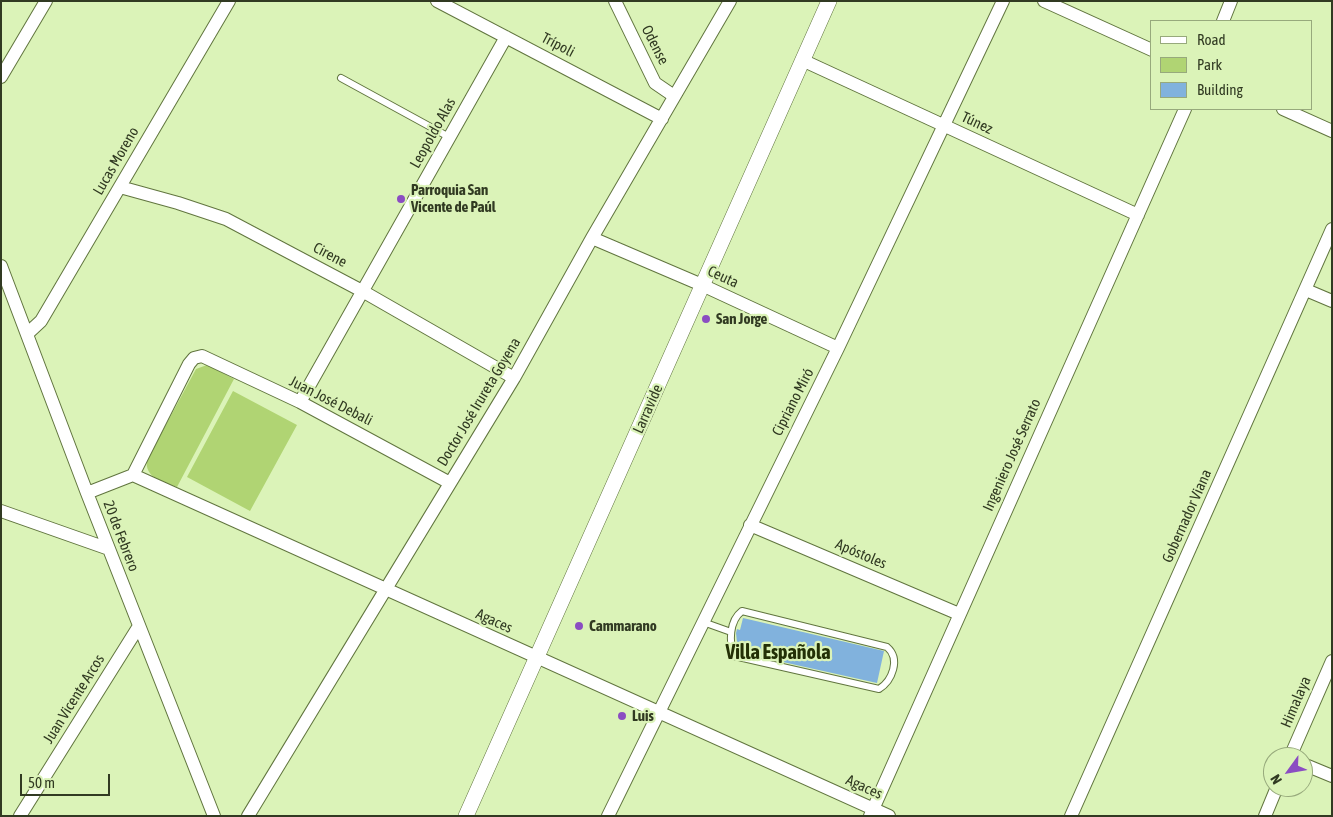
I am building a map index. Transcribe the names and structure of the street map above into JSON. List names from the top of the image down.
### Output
{
  "streets": {
    "street": [
      "Trípoli",
      "Odense",
      "Túnez",
      "Leopoldo Alas",
      "Lucas Moreno",
      "Cirene",
      "Ceuta",
      "Juan José Debali",
      "Doctor José Irureta Goyena",
      "Cipriano Miró",
      "Larravide",
      "Ingeniero José Serrato",
      "Gobernador Viana",
      "20 de Febrero",
      "Apóstoles",
      "Agaces",
      "Juan Vicente Arcos",
      "Himalaya"
    ]
  },
  "crossings": [
    ["Trípoli", "Leopoldo Alas"],
    ["Trípoli", "Doctor José Irureta Goyena"],
    ["Odense", "Doctor José Irureta Goyena"],
    ["Túnez", "Cipriano Miró"],
    ["Túnez", "Larravide"],
    ["Túnez", "Ingeniero José Serrato"],
    ["Leopoldo Alas", "Cirene"],
    ["Leopoldo Alas", "Juan José Debali"],
    ["Lucas Moreno", "Cirene"],
    ["Lucas Moreno", "20 de Febrero"],
    ["Cirene", "Doctor José Irureta Goyena"],
    ["Ceuta", "Doctor José Irureta Goyena"],
    ["Ceuta", "Cipriano Miró"],
    ["Ceuta", "Larravide"],
    ["Juan José Debali", "Doctor José Irureta Goyena"],
    ["Juan José Debali", "Agaces"],
    ["Doctor José Irureta Goyena", "Agaces"],
    ["Cipriano Miró", "Apóstoles"],
    ["Cipriano Miró", "Agaces"],
    ["Larravide", "Agaces"],
    ["Ingeniero José Serrato", "Apóstoles"],
    ["Ingeniero José Serrato", "Agaces"],
    ["20 de Febrero", "Juan Vicente Arcos"]
  ],
  "districts": ["Villa Española"],
  "places": [
    "Parroquia San Vicente de Paúl",
    "San Jorge",
    "Cammarano",
    "Luis"
  ],
  "legend": ["Road", "Park", "Building"],
  "scale_bar": "50 m",
  "north": "bottom left"
}
